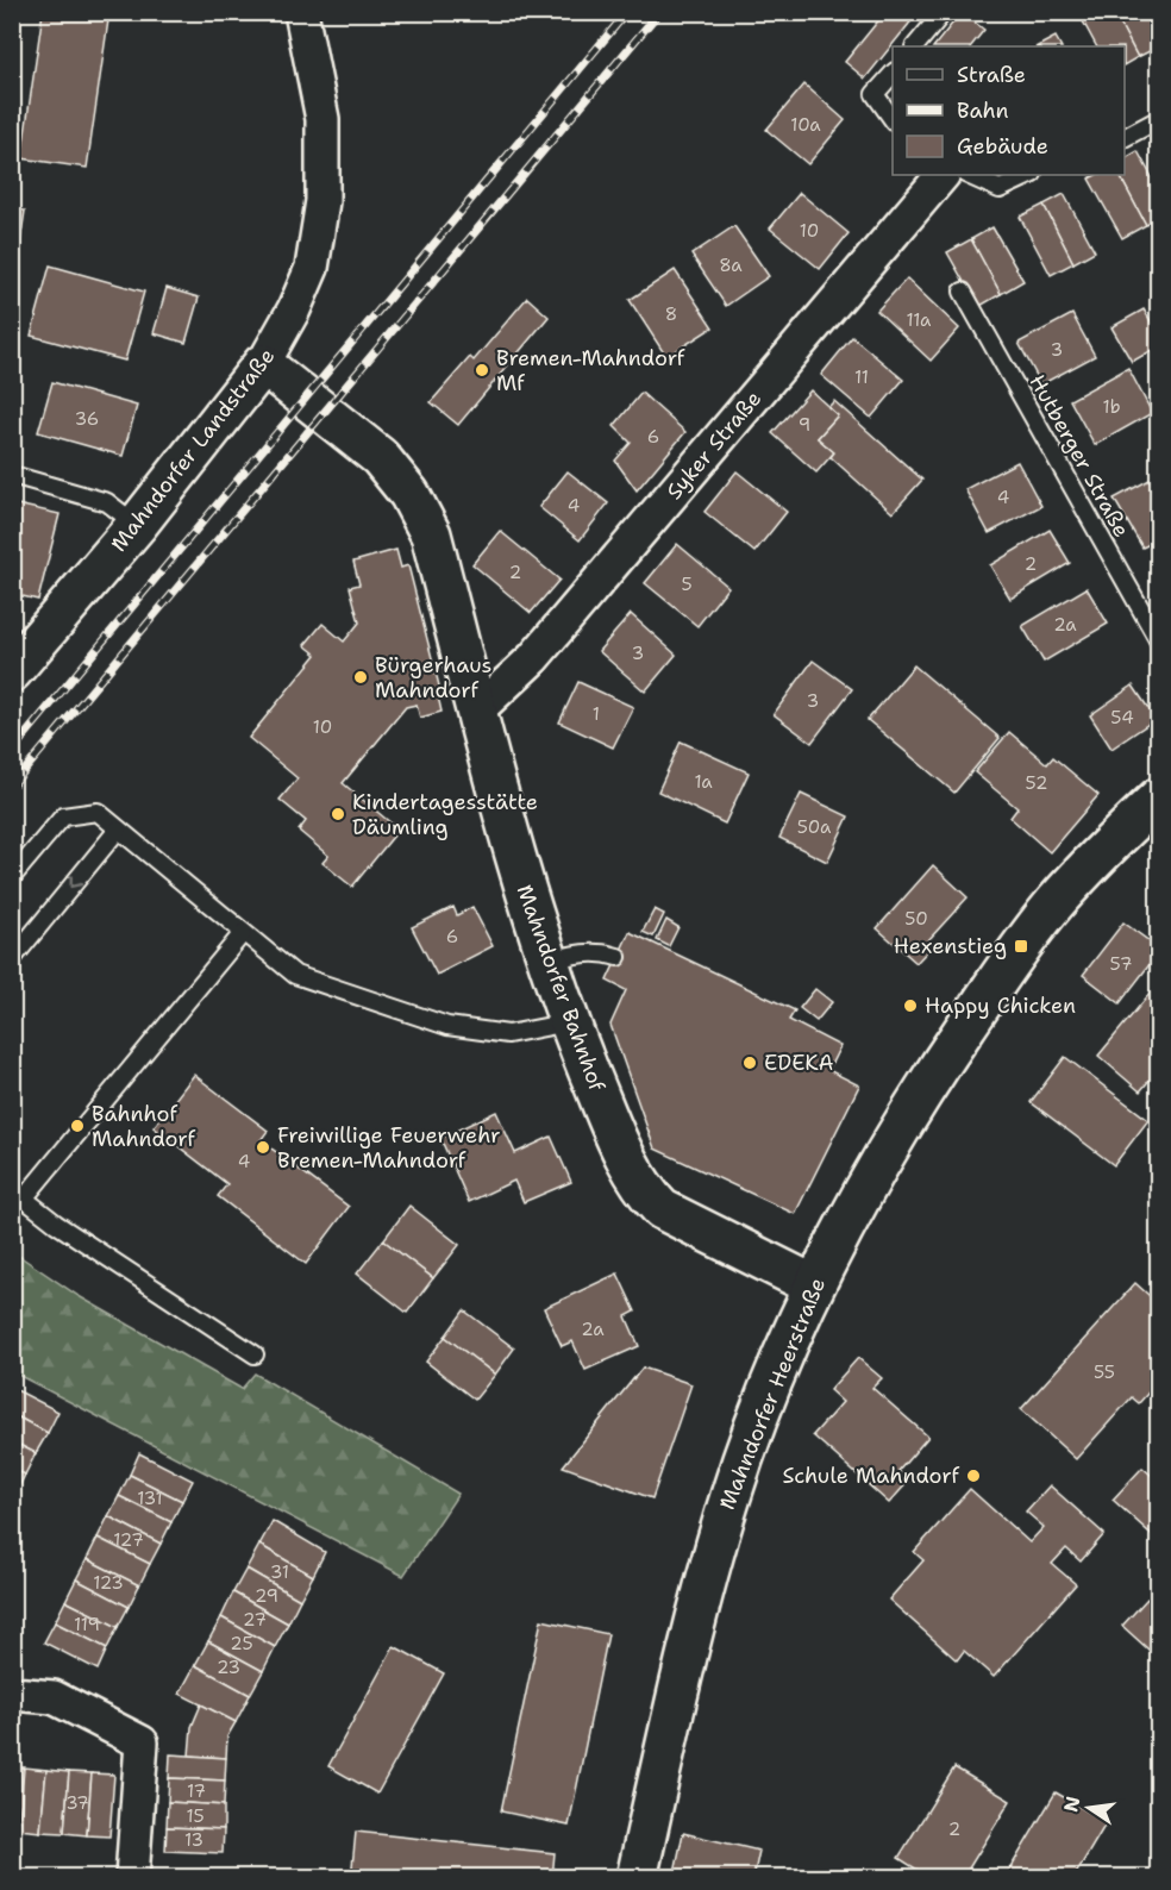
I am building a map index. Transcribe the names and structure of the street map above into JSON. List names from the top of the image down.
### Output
{
  "streets": {
    "street": [
      "Syker Straße",
      "Mahndorfer Landstraße",
      "Mahndorfer Bahnhof",
      "Mahndorfer Heerstraße"
    ],
    "lane": ["Hutberger Straße"]
  },
  "crossings": [
    ["Syker Straße", "Mahndorfer Bahnhof"],
    ["Mahndorfer Landstraße", "Mahndorfer Bahnhof"],
    ["Mahndorfer Bahnhof", "Mahndorfer Heerstraße"]
  ],
  "places": {
    "other": [
      "Bremen-Mahndorf Mf",
      "Bürgerhaus Mahndorf",
      "Kindertagesstätte Däumling",
      "Happy Chicken",
      "EDEKA",
      "Bahnhof Mahndorf",
      "Freiwillige Feuerwehr Bremen-Mahndorf",
      "Schule Mahndorf"
    ],
    "transit": ["Hexenstieg"]
  },
  "house_numbers": [
    "10a",
    "10",
    "8a",
    "8",
    "11a",
    "3",
    "11",
    "1b",
    "36",
    "9",
    "6",
    "4",
    "4",
    "2",
    "2",
    "5",
    "2a",
    "3",
    "3",
    "1",
    "54",
    "10",
    "1a",
    "52",
    "50a",
    "50",
    "6",
    "57",
    "4",
    "2a",
    "55",
    "131",
    "127",
    "31",
    "123",
    "29",
    "27",
    "119",
    "25",
    "23",
    "17",
    "37",
    "15",
    "2",
    "13"
  ],
  "legend": ["Straße", "Bahn", "Gebäude"],
  "north": "left"
}
